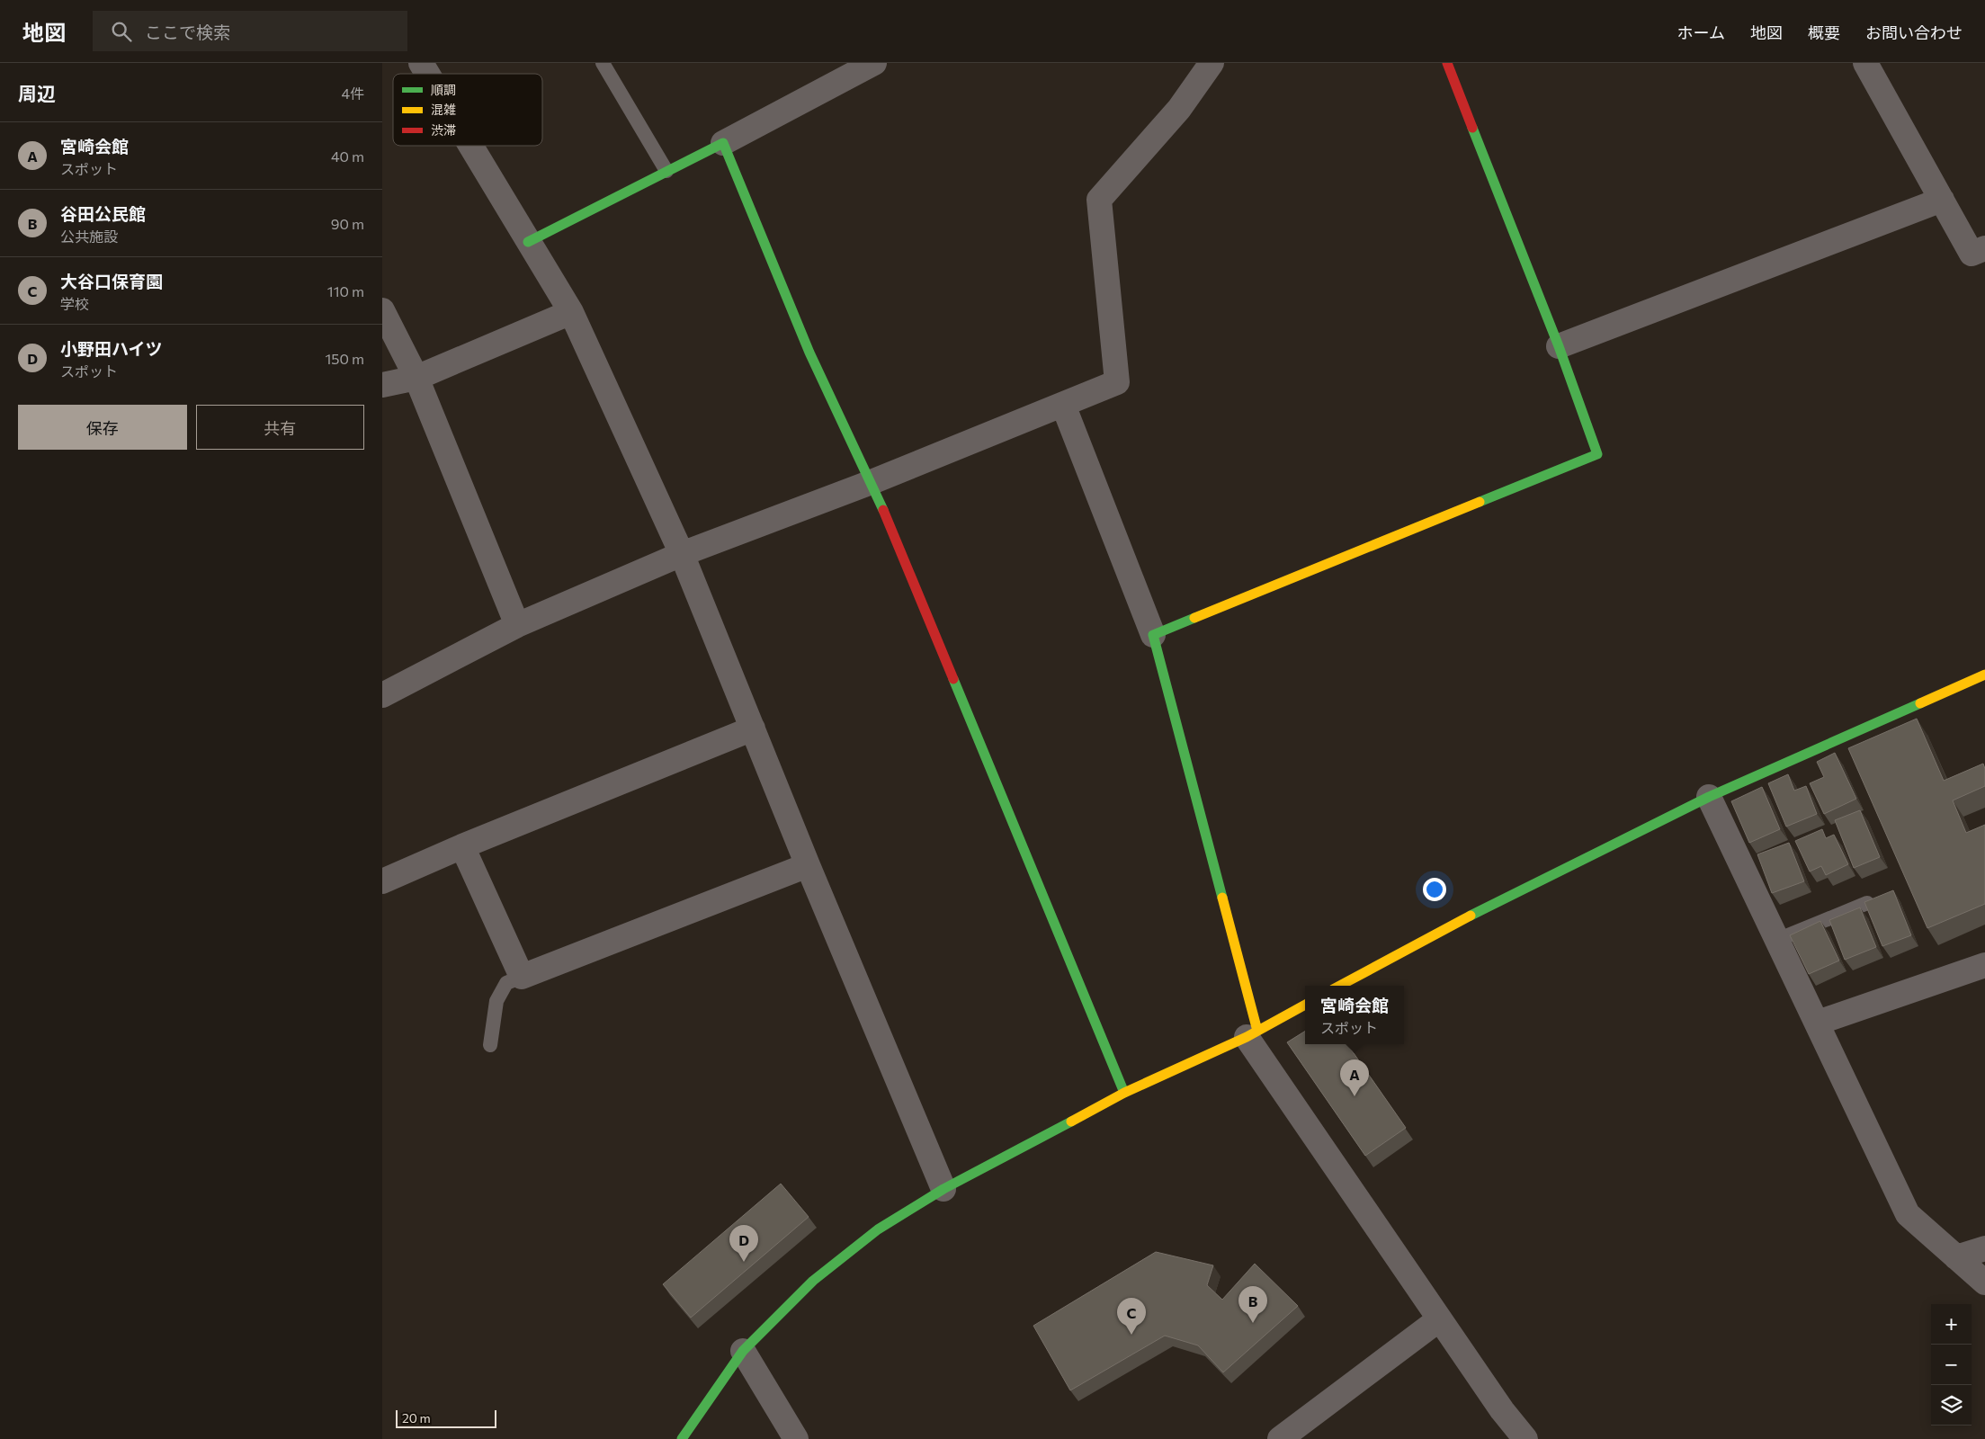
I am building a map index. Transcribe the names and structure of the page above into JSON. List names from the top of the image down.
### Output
{
  "legend": ["順調", "混雑", "渋滞"],
  "scale_bar": "20 m",
  "page": {
    "header": "地図",
    "search": "ここで検索",
    "nav": [
      "ホーム",
      "地図",
      "概要",
      "お問い合わせ"
    ],
    "heading": ["周辺", "4件"],
    "list": [
      {
        "mark": "A",
        "name": "宮崎会館",
        "note": "スポット",
        "value": "40 m"
      },
      {
        "mark": "B",
        "name": "谷田公民館",
        "note": "公共施設",
        "value": "90 m"
      },
      {
        "mark": "C",
        "name": "大谷口保育園",
        "note": "学校",
        "value": "110 m"
      },
      {
        "mark": "D",
        "name": "小野田ハイツ",
        "note": "スポット",
        "value": "150 m"
      }
    ],
    "buttons": ["保存", "共有"],
    "popup": ["宮崎会館", "スポット"],
    "pins": [
      "A",
      "D",
      "B",
      "C"
    ],
    "map_buttons": ["+", "−"],
    "scale": "20 m"
  }
}
